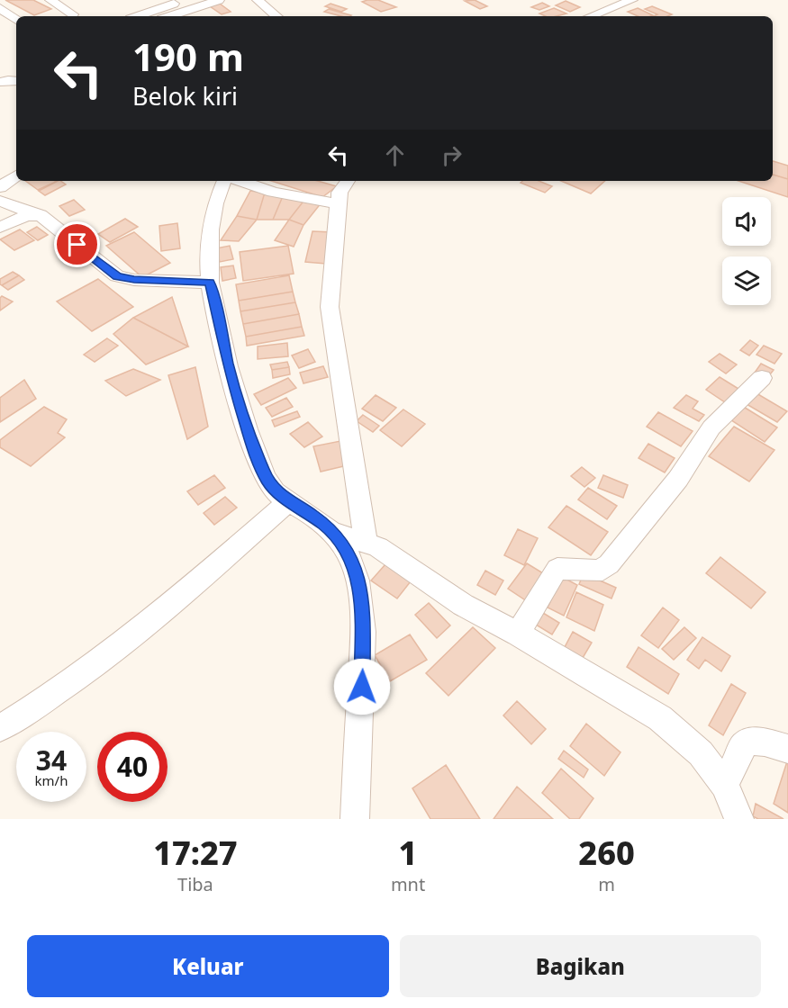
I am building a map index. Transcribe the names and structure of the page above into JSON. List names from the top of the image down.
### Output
{
  "page": {
    "turn": ["190 m", "Belok kiri"],
    "speed": "34 km/h",
    "limit": "40",
    "eta": [
      "17:27",
      "Tiba",
      "1",
      "mnt",
      "260",
      "m"
    ],
    "buttons": ["Keluar", "Bagikan"]
  }
}
